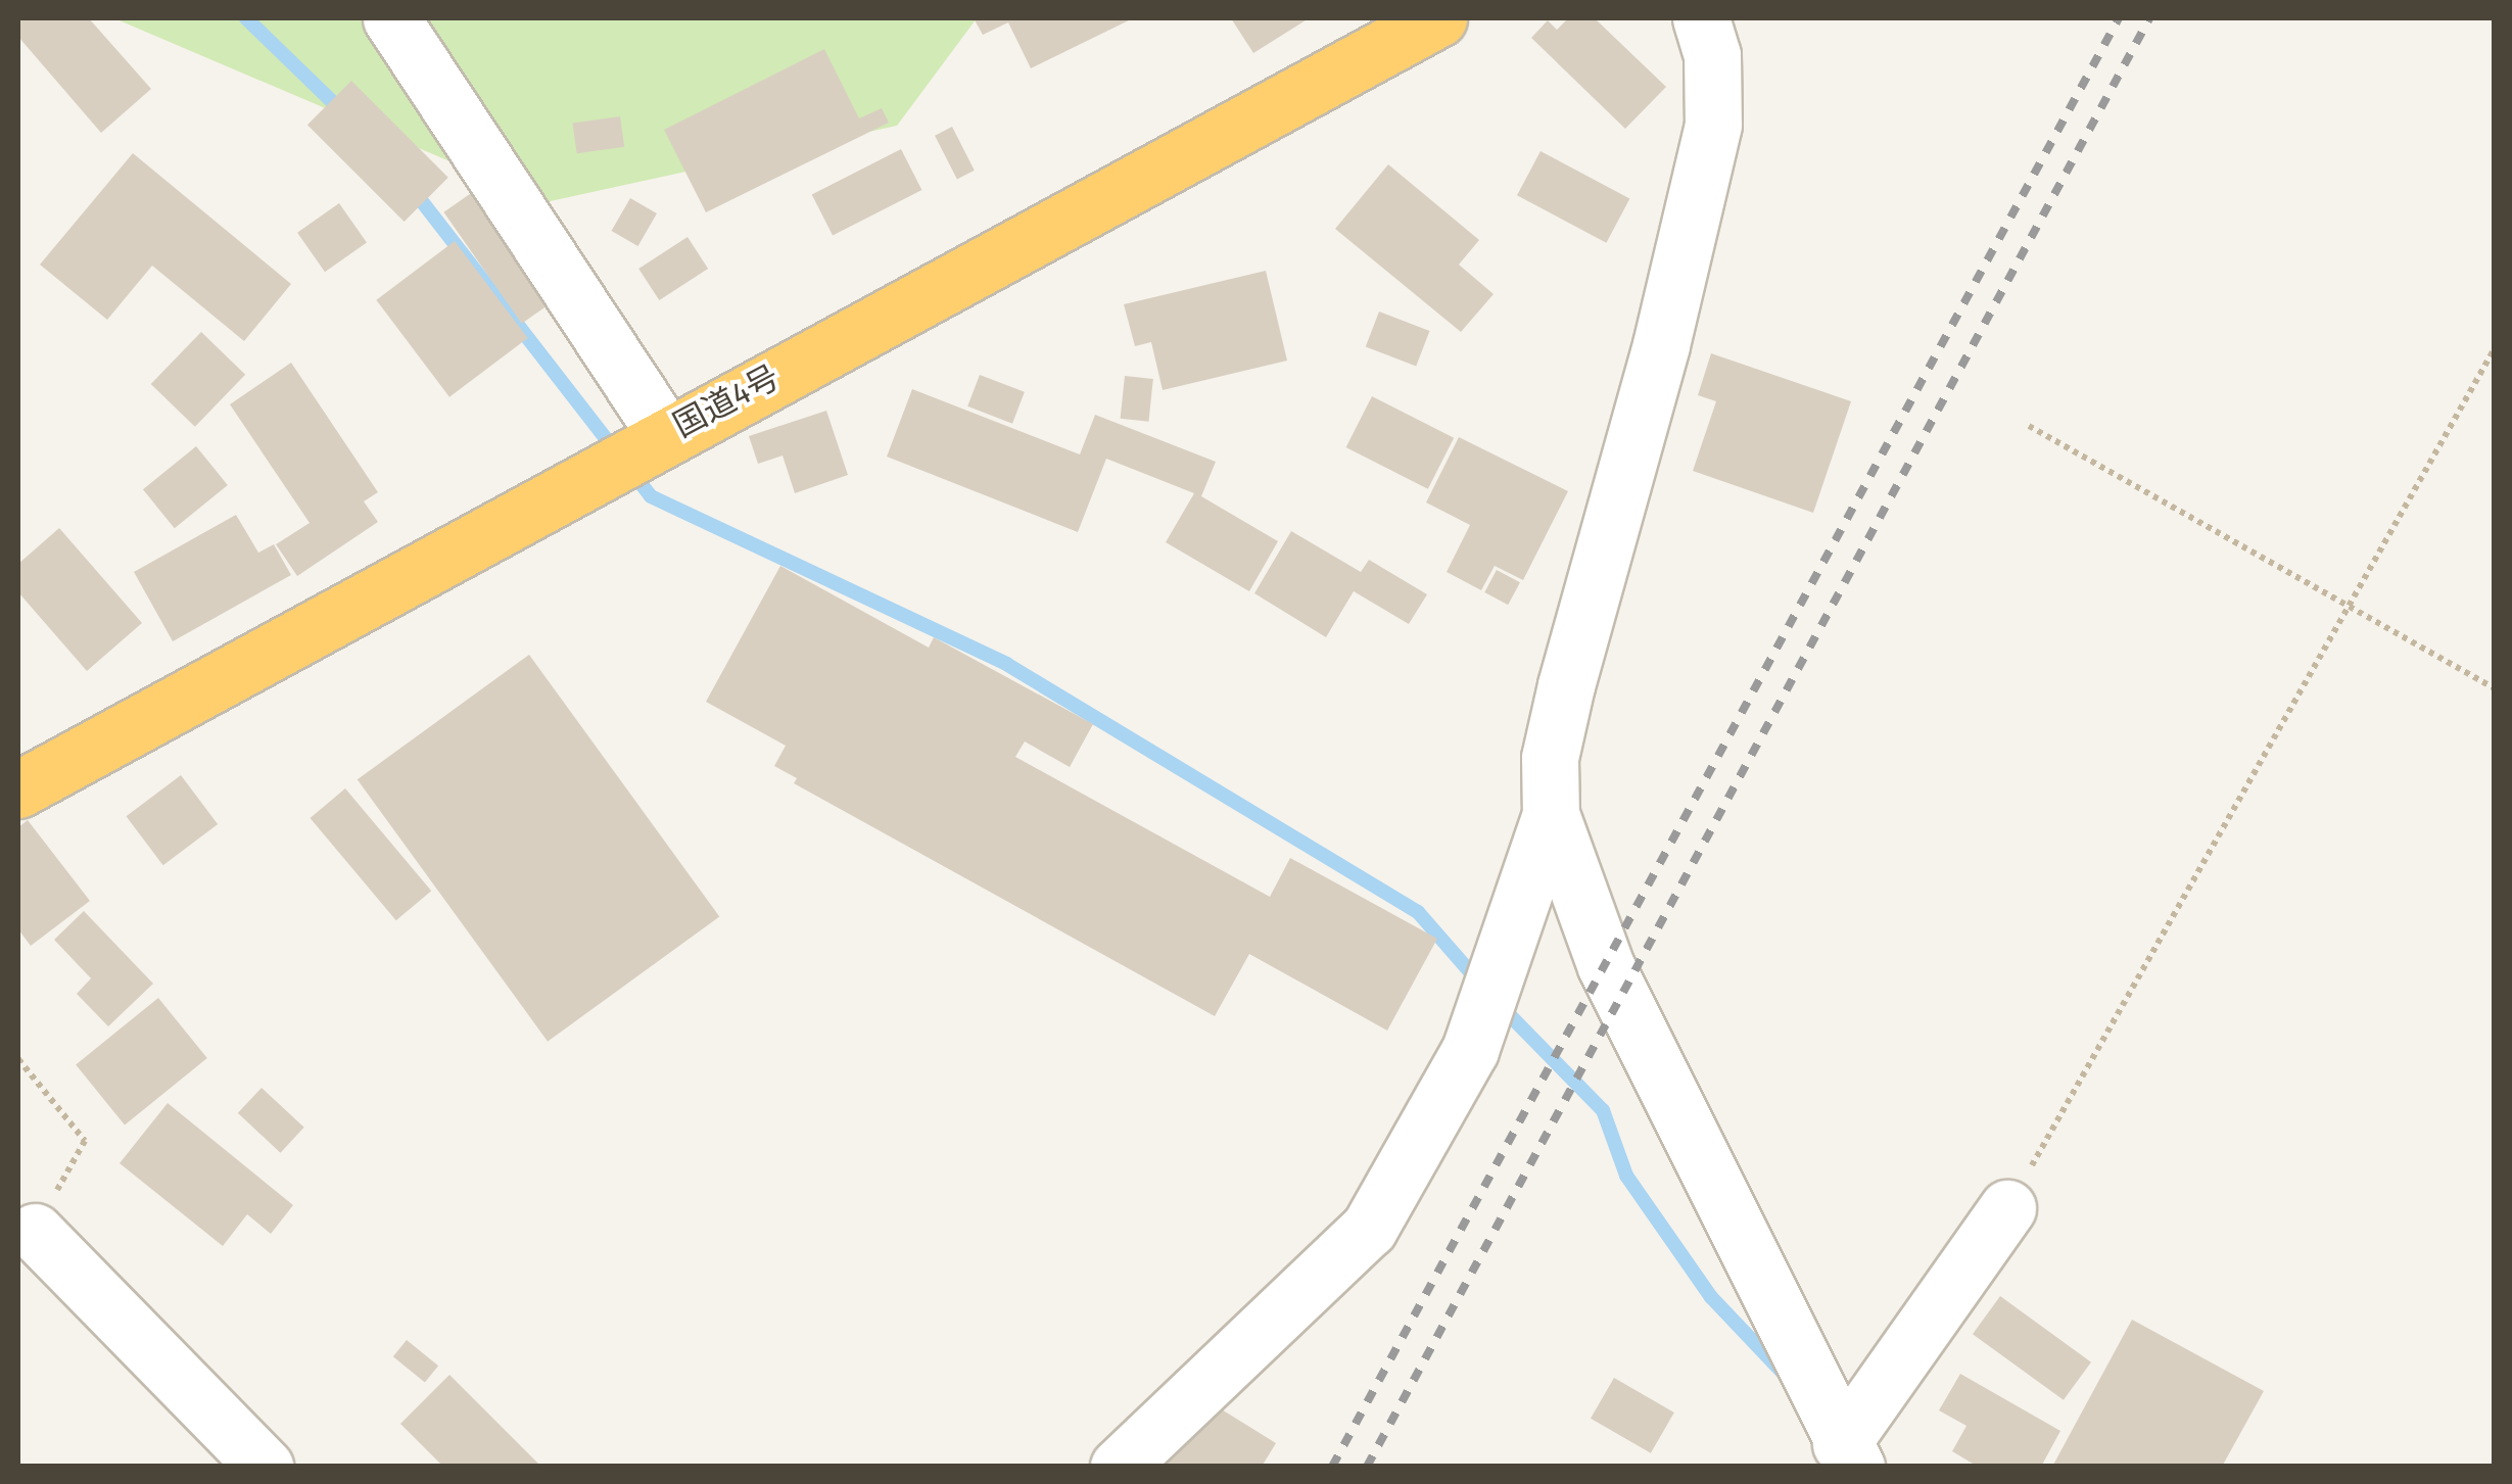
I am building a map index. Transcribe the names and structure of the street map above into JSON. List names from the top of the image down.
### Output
{
  "streets": {
    "highway": ["国道4号"]
  }
}
